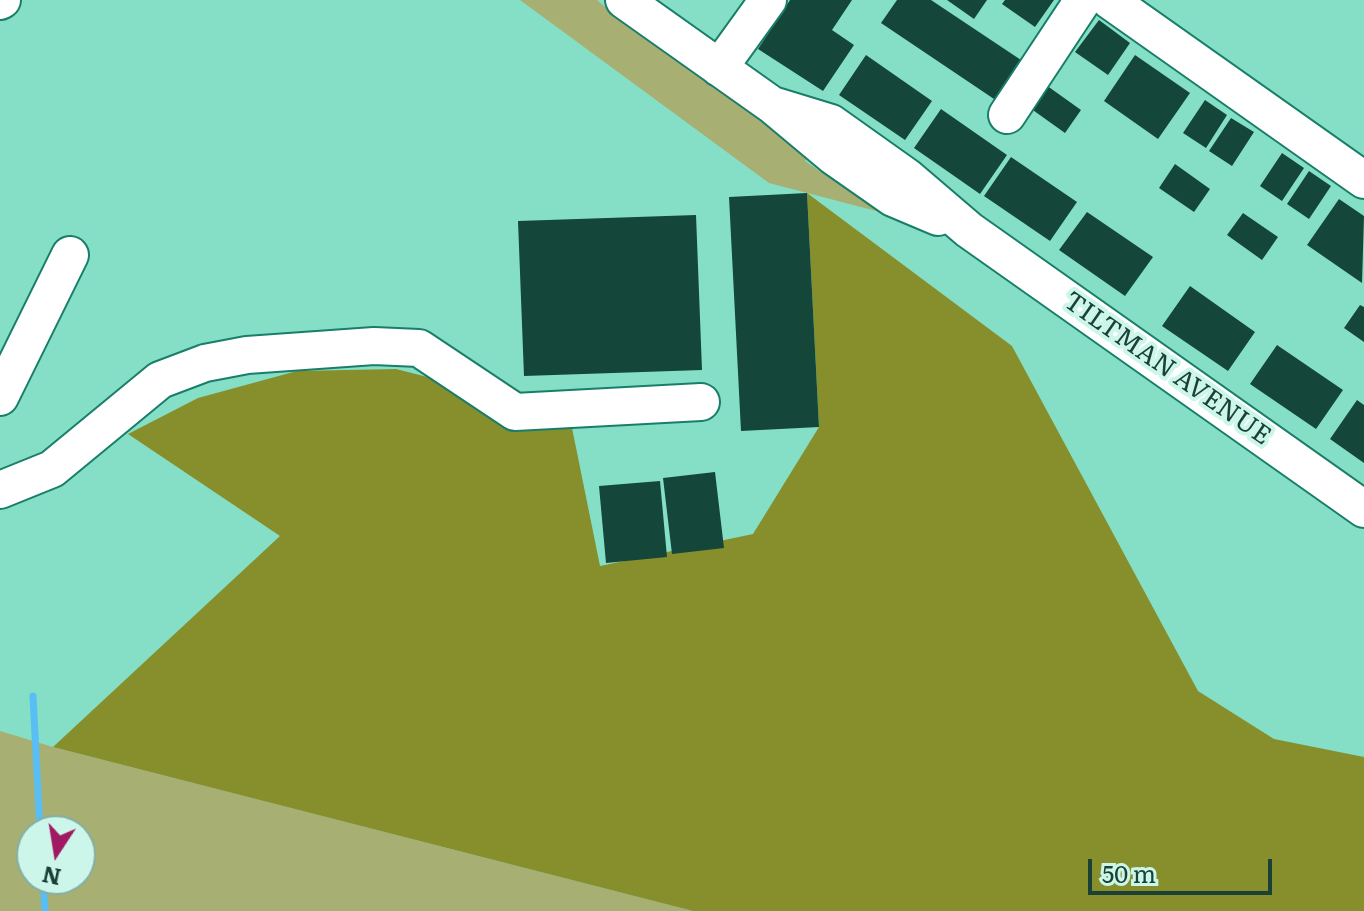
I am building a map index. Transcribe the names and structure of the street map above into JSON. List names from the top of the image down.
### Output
{
  "streets": {
    "street": ["TILTMAN AVENUE"]
  },
  "scale_bar": "50 m",
  "north": "bottom"
}
